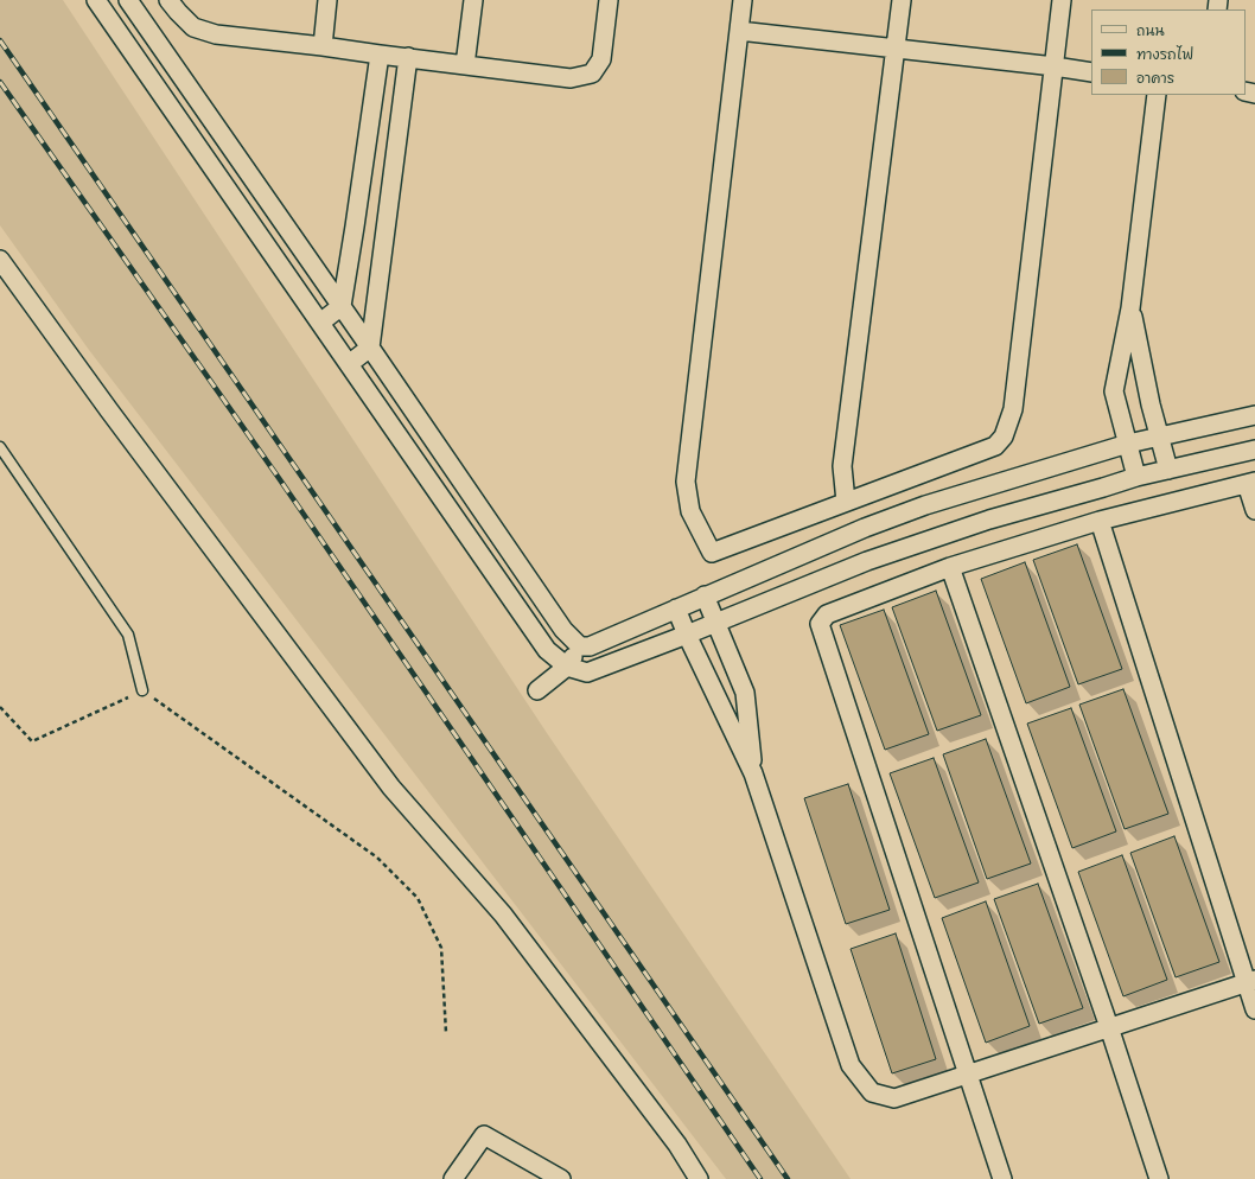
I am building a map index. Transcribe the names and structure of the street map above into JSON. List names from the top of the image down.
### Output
{
  "legend": ["ถนน", "ทางรถไฟ", "อาคาร"]
}
